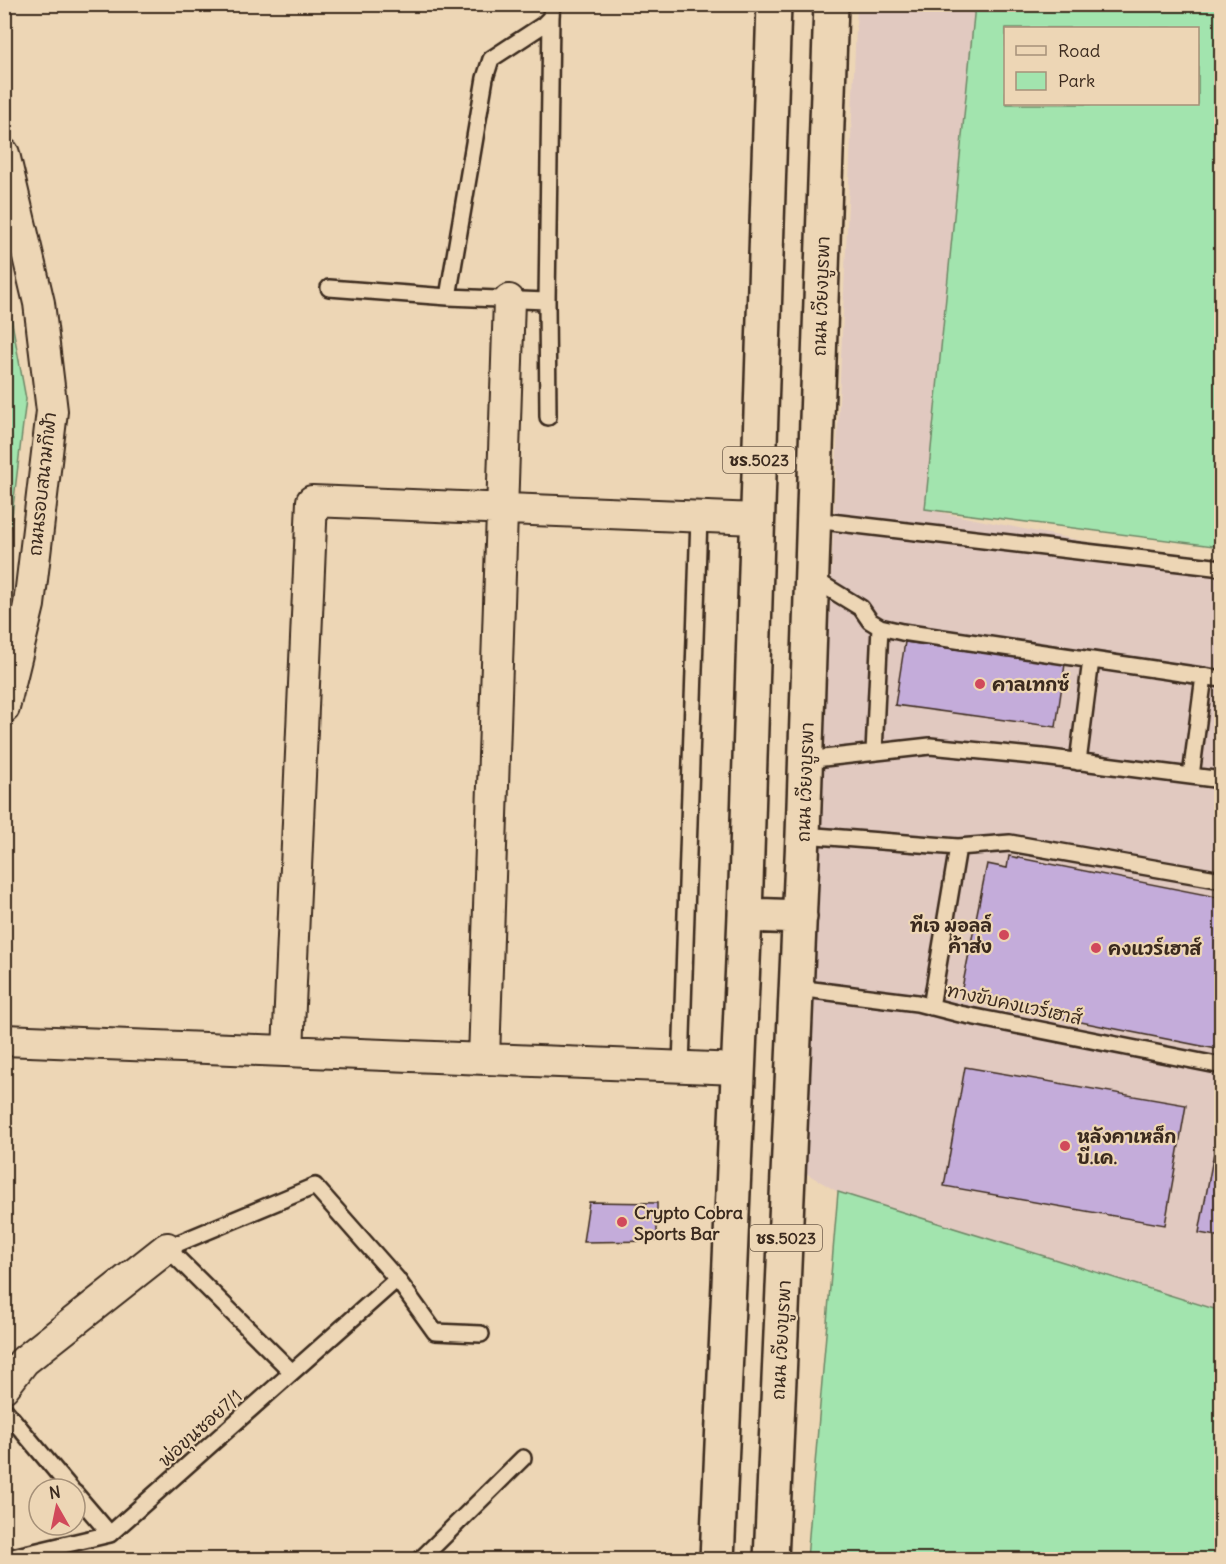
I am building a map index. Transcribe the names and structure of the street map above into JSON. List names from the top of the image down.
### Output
{
  "streets": {
    "main road": ["ถนน เวียงบูรพา", "ชร.5023"],
    "street": ["ถนนรอบสนามกีฬา"],
    "lane": ["ทางขับคงแวร์เฮาส์", "พ่อขุนซอย7/1"]
  },
  "crossings": [
    ["ถนน เวียงบูรพา", "ทางขับคงแวร์เฮาส์"]
  ],
  "places": [
    "คาลเทกซ์",
    "ทีเจ มอลล์ ค้าส่ง",
    "คงแวร์เฮาส์",
    "หลังคาเหล็ก บี.เค.",
    "Crypto Cobra Sports Bar"
  ],
  "legend": ["Road", "Park"],
  "north": "top"
}
